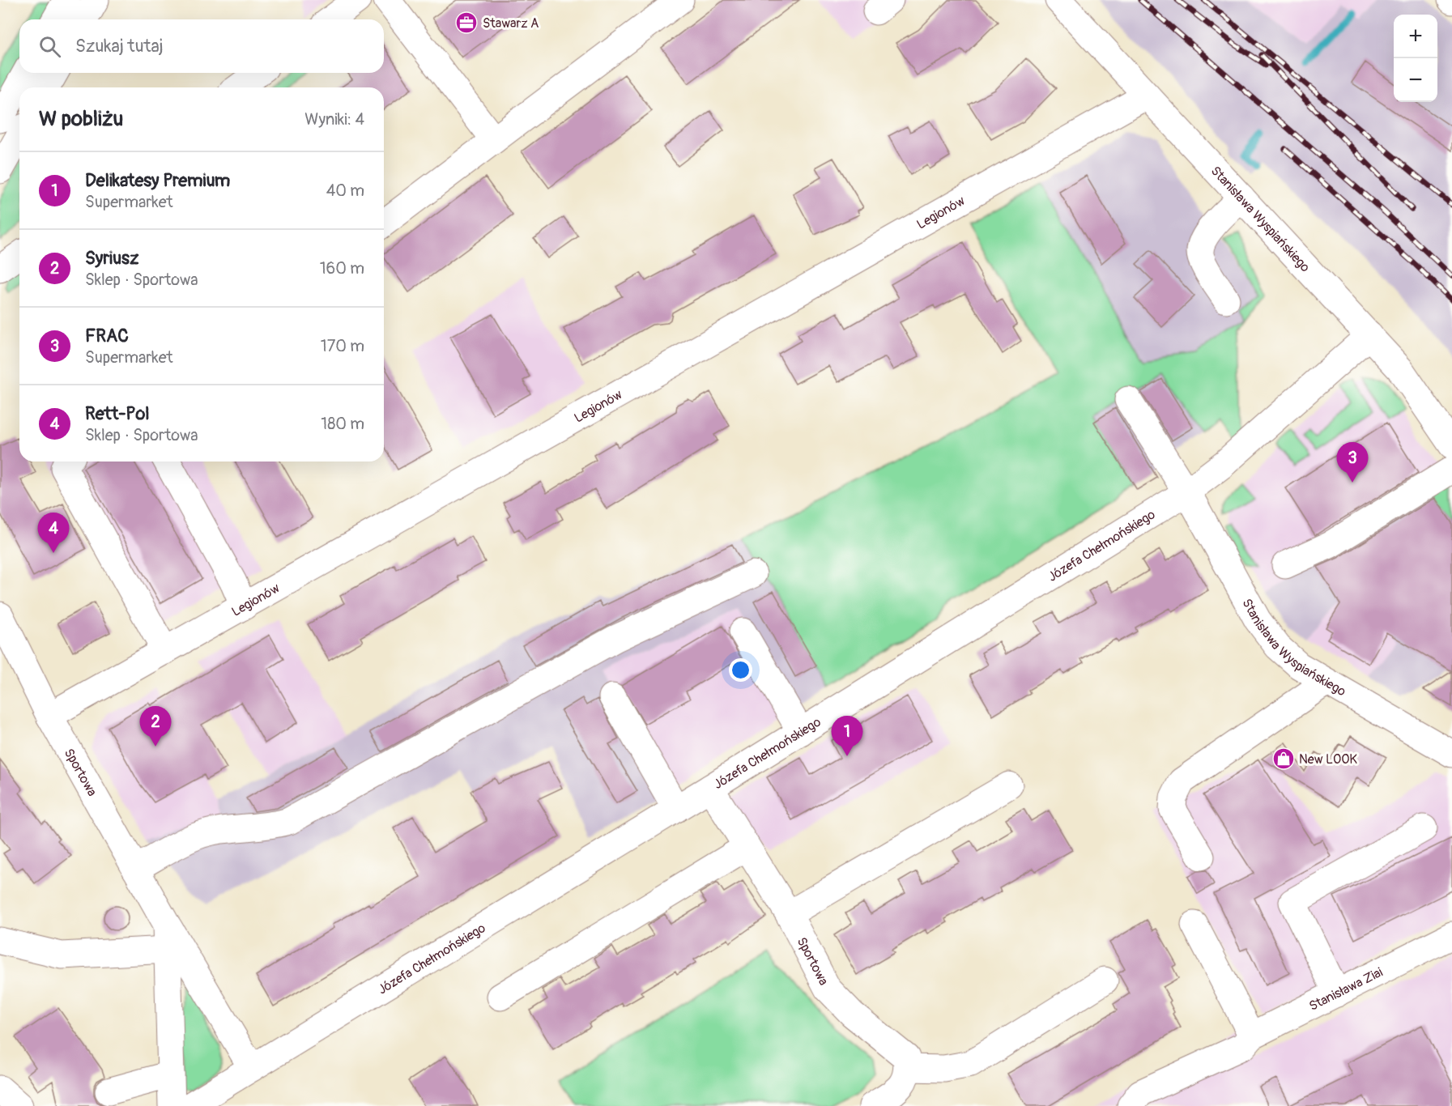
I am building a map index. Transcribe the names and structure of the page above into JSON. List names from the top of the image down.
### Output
{
  "streets": {
    "street": [
      "Legionów",
      "Stanisława Wyspiańskiego",
      "Józefa Chełmońskiego",
      "Sportowa",
      "Stanisława Ziai"
    ]
  },
  "crossings": [
    ["Legionów", "Stanisława Wyspiańskiego"],
    ["Legionów", "Sportowa"],
    ["Stanisława Wyspiańskiego", "Józefa Chełmońskiego"],
    ["Józefa Chełmońskiego", "Sportowa"]
  ],
  "places": {
    "office": ["Stawarz A"],
    "shop": ["New LOOK"]
  },
  "page": {
    "map_buttons": ["+", "−"],
    "search": "Szukaj tutaj",
    "heading": ["W pobliżu", "Wyniki: 4"],
    "list": [
      {
        "mark": "1",
        "name": "Delikatesy Premium",
        "note": "Supermarket",
        "value": "40 m"
      },
      {
        "mark": "2",
        "name": "Syriusz",
        "note": "Sklep · Sportowa",
        "value": "160 m"
      },
      {
        "mark": "3",
        "name": "FRAC",
        "note": "Supermarket",
        "value": "170 m"
      },
      {
        "mark": "4",
        "name": "Rett-Pol",
        "note": "Sklep · Sportowa",
        "value": "180 m"
      }
    ],
    "pins": [
      "3",
      "4",
      "2",
      "1"
    ]
  }
}
